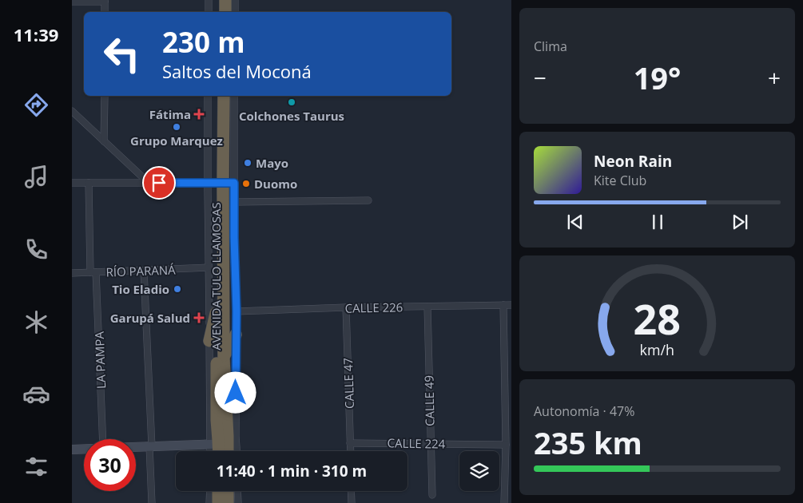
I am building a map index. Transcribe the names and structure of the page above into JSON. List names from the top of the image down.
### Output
{
  "streets": {
    "highway": ["AVENIDA TULO LLAMOSAS"],
    "street": [
      "RÍO PARANÁ",
      "CALLE 226",
      "LA PAMPA",
      "CALLE 47",
      "CALLE 49",
      "CALLE 224"
    ]
  },
  "crossings": [
    ["RÍO PARANÁ", "LA PAMPA"],
    ["CALLE 226", "CALLE 47"],
    ["CALLE 226", "CALLE 49"],
    ["CALLE 47", "CALLE 224"],
    ["CALLE 49", "CALLE 224"]
  ],
  "places": {
    "other": [
      "Colchones Taurus",
      "Grupo Marquez",
      "Mayo",
      "Duomo",
      "Tio Eladio"
    ],
    "health": ["Fátima", "Garupá Salud"]
  },
  "page": {
    "tabs": "11:39",
    "tile": [
      "Clima",
      ["Autonomía · 47%", "235 km"]
    ],
    "turn": ["230 m", "Saltos del Moconá"],
    "heat": ["−", "19°", "+"],
    "song": ["Neon Rain", "Kite Club"],
    "limit": "30",
    "trip": "11:40 · 1 min · 310 m",
    "gauge": ["28", "km/h"]
  }
}
